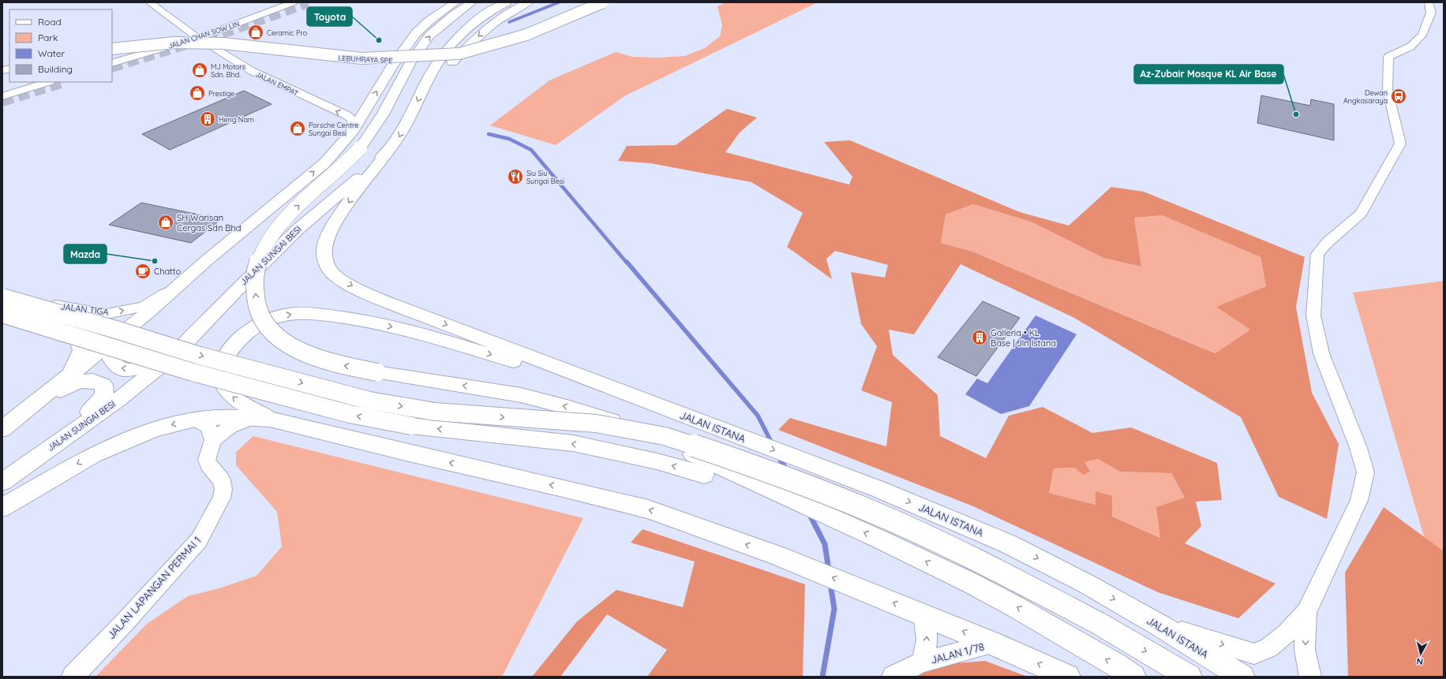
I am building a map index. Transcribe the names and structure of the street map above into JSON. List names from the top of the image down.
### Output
{
  "streets": {
    "main road": ["LEBUHRAYA SPE", "JALAN SUNGAI BESI", "JALAN ISTANA"],
    "street": [
      "JALAN CHAN SOW LIN",
      "JALAN EMPAT",
      "JALAN TIGA",
      "JALAN LAPANGAN PERMAI 1",
      "JALAN 1/78"
    ]
  },
  "crossings": [
    ["JALAN CHAN SOW LIN", "JALAN EMPAT"]
  ],
  "one_way": ["JALAN EMPAT", "JALAN TIGA"],
  "places": {
    "shop": [
      "Ceramic Pro",
      "MJ Motors Sdn. Bhd.",
      "Prestige",
      "Porsche Centre Sungai Besi",
      "SH Warisan Cergas Sdn Bhd"
    ],
    "other": ["Toyota", "Az-Zubair Mosque KL Air Base", "Mazda"],
    "bus stop": ["Dewan Angkasaraya"],
    "building": ["Heng Nam", "Galleria • KL Base | Jln Istana"],
    "restaurant": ["Siu Siu Sungai Besi"],
    "cafe": ["Chatto"]
  },
  "legend": [
    "Road",
    "Park",
    "Water",
    "Building"
  ],
  "north": "bottom"
}
